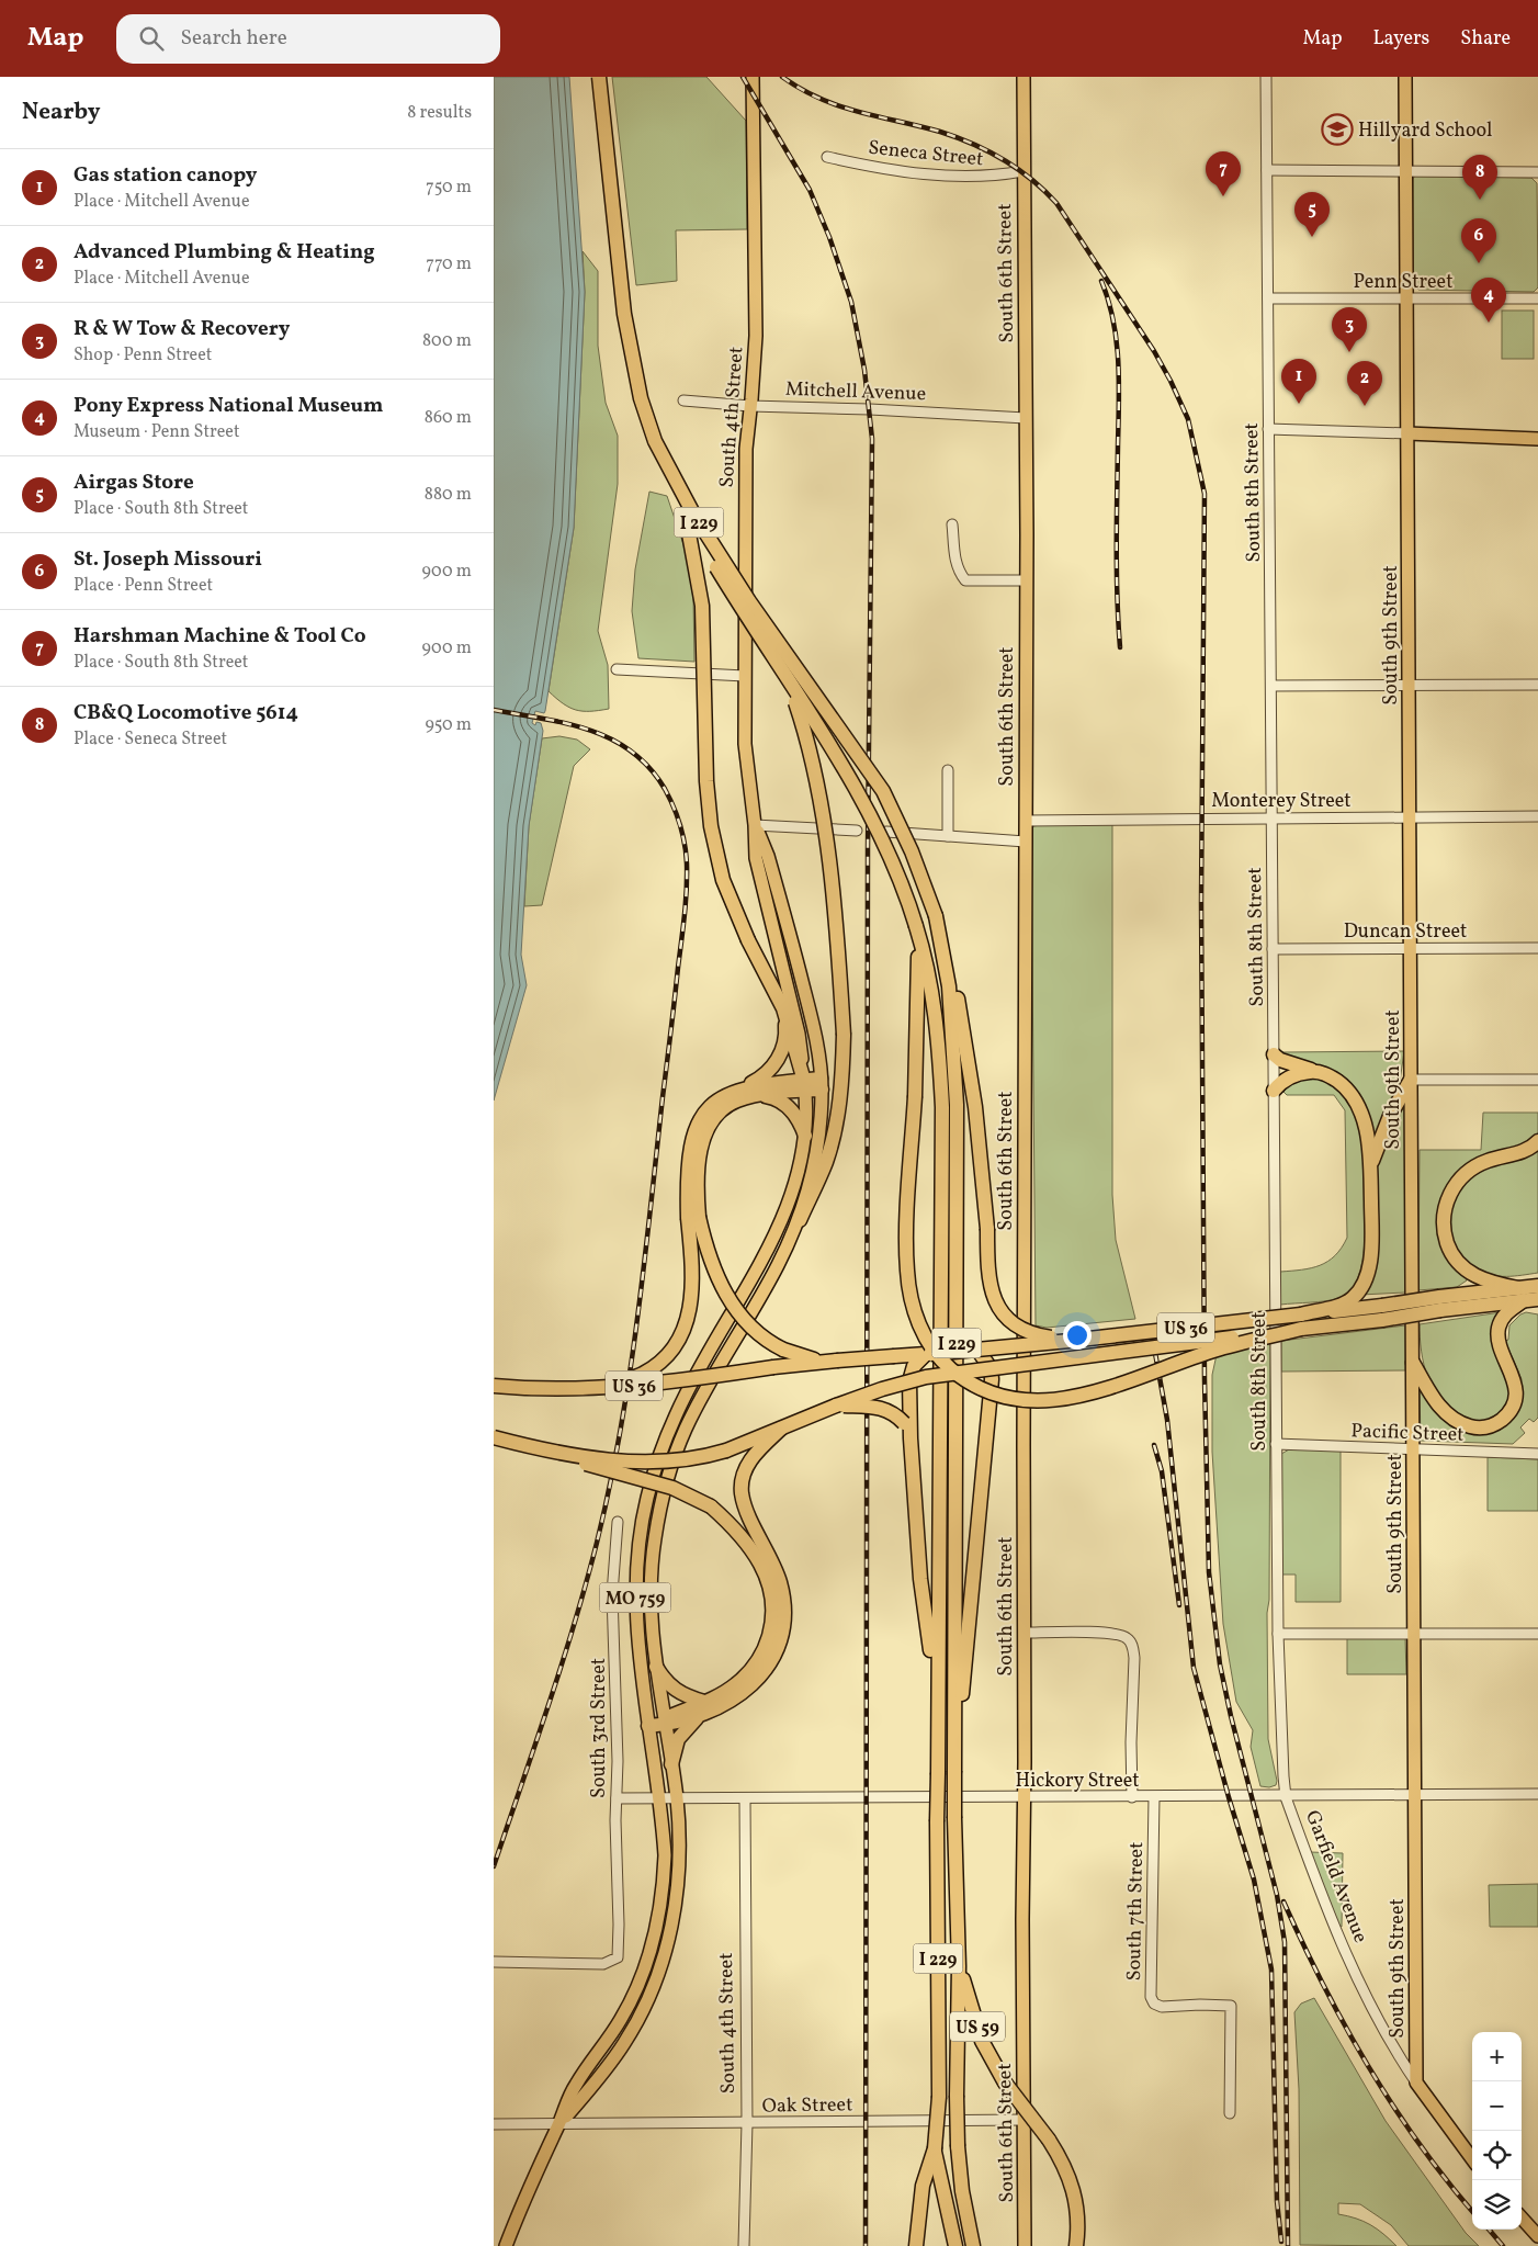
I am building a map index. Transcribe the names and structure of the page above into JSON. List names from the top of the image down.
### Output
{
  "streets": {
    "highway": ["I 229", "US 36", "US 59"],
    "main road": [
      "South 6th Street",
      "South 4th Street",
      "South 9th Street",
      "MO 759",
      "Garfield Avenue"
    ],
    "street": [
      "Seneca Street",
      "Penn Street",
      "Mitchell Avenue",
      "South 8th Street",
      "Monterey Street",
      "Duncan Street",
      "Pacific Street",
      "South 3rd Street",
      "Hickory Street",
      "South 7th Street",
      "Oak Street"
    ]
  },
  "crossings": [
    ["Seneca Street", "South 6th Street"],
    ["South 6th Street", "Mitchell Avenue"],
    ["South 6th Street", "Monterey Street"],
    ["South 6th Street", "Hickory Street"],
    ["South 6th Street", "Oak Street"],
    ["Penn Street", "South 8th Street"],
    ["Penn Street", "South 9th Street"],
    ["Mitchell Avenue", "South 4th Street"],
    ["South 4th Street", "Hickory Street"],
    ["South 4th Street", "Oak Street"],
    ["South 8th Street", "Monterey Street"],
    ["South 8th Street", "Duncan Street"],
    ["South 8th Street", "Pacific Street"],
    ["South 8th Street", "Hickory Street"],
    ["South 8th Street", "Garfield Avenue"],
    ["I 229", "US 59"],
    ["South 9th Street", "Monterey Street"],
    ["South 9th Street", "Duncan Street"],
    ["South 9th Street", "Pacific Street"],
    ["South 9th Street", "Hickory Street"],
    ["South 9th Street", "Garfield Avenue"],
    ["MO 759", "Hickory Street"],
    ["MO 759", "Oak Street"],
    ["South 3rd Street", "Hickory Street"],
    ["Hickory Street", "Garfield Avenue"],
    ["Hickory Street", "South 7th Street"]
  ],
  "places": {
    "school or university": ["Hillyard School"]
  },
  "page": {
    "header": "Map",
    "search": "Search here",
    "nav": ["Map", "Layers", "Share"],
    "heading": ["Nearby", "8 results"],
    "list": [
      {
        "mark": "1",
        "name": "Gas station canopy",
        "note": "Place · Mitchell Avenue",
        "value": "750 m"
      },
      {
        "mark": "2",
        "name": "Advanced Plumbing & Heating",
        "note": "Place · Mitchell Avenue",
        "value": "770 m"
      },
      {
        "mark": "3",
        "name": "R & W Tow & Recovery",
        "note": "Shop · Penn Street",
        "value": "800 m"
      },
      {
        "mark": "4",
        "name": "Pony Express National Museum",
        "note": "Museum · Penn Street",
        "value": "860 m"
      },
      {
        "mark": "5",
        "name": "Airgas Store",
        "note": "Place · South 8th Street",
        "value": "880 m"
      },
      {
        "mark": "6",
        "name": "St. Joseph Missouri",
        "note": "Place · Penn Street",
        "value": "900 m"
      },
      {
        "mark": "7",
        "name": "Harshman Machine & Tool Co",
        "note": "Place · South 8th Street",
        "value": "900 m"
      },
      {
        "mark": "8",
        "name": "CB&Q Locomotive 5614",
        "note": "Place · Seneca Street",
        "value": "950 m"
      }
    ],
    "pins": [
      "7",
      "8",
      "5",
      "6",
      "4",
      "3",
      "1",
      "2"
    ],
    "map_buttons": ["+", "−"]
  }
}
